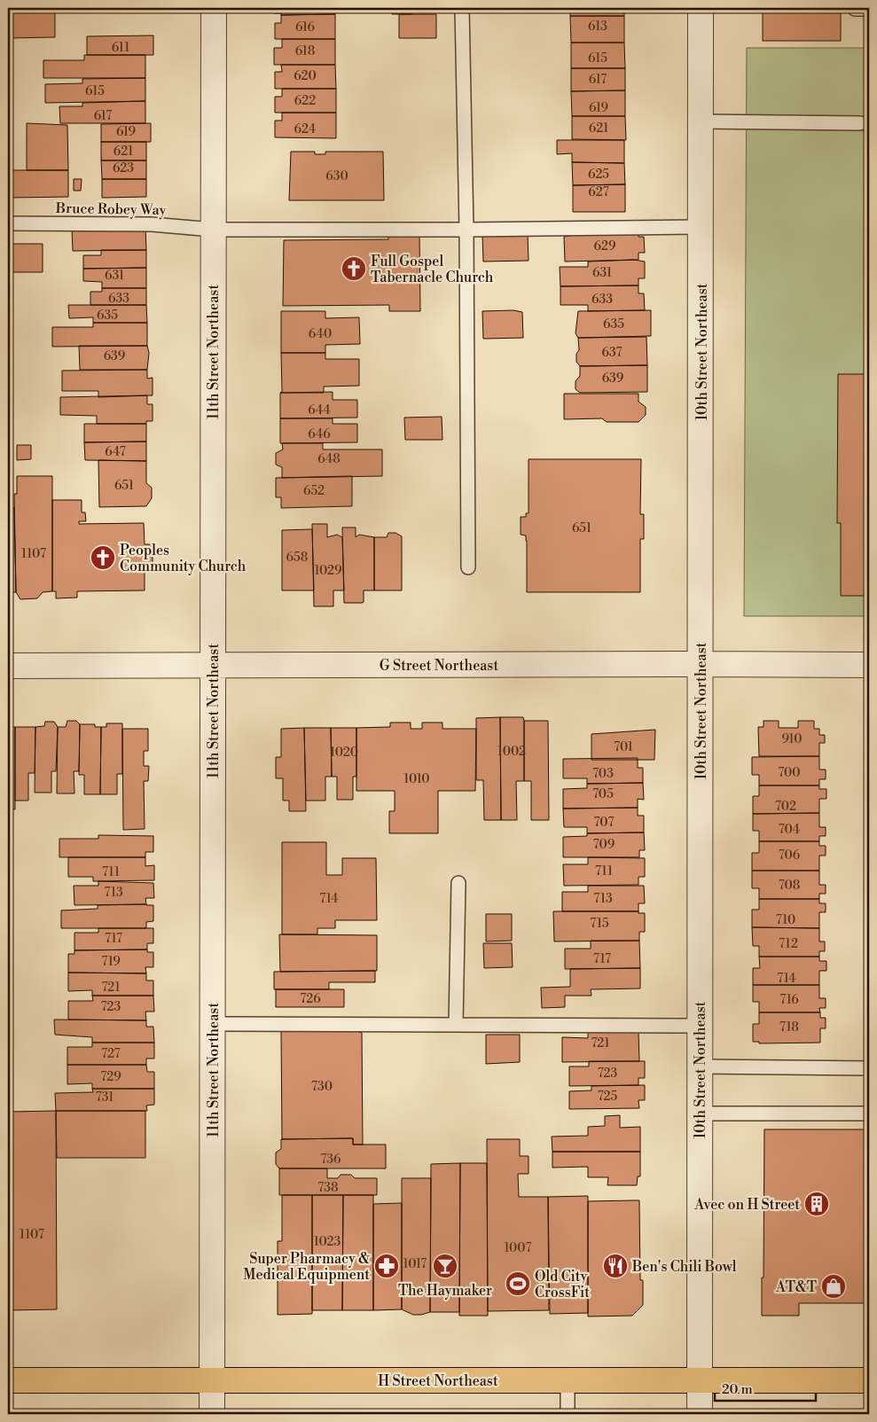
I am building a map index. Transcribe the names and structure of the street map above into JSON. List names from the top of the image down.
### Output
{
  "streets": {
    "main road": ["H Street Northeast"],
    "street": ["11th Street Northeast", "10th Street Northeast", "G Street Northeast"],
    "lane": ["Bruce Robey Way"]
  },
  "crossings": [
    ["Bruce Robey Way", "11th Street Northeast"],
    ["Bruce Robey Way", "10th Street Northeast"],
    ["11th Street Northeast", "G Street Northeast"],
    ["11th Street Northeast", "H Street Northeast"],
    ["10th Street Northeast", "G Street Northeast"],
    ["10th Street Northeast", "H Street Northeast"]
  ],
  "places": {
    "church": ["Full Gospel Tabernacle Church", "Peoples Community Church"],
    "building": ["Avec on H Street"],
    "pharmacy": ["Super Pharmacy & Medical Equipment"],
    "bar": ["The Haymaker"],
    "restaurant": ["Ben's Chili Bowl"],
    "sports": ["Old City CrossFit"],
    "shop": ["AT&T"]
  },
  "house_numbers": [
    "613",
    "616",
    "611",
    "618",
    "615",
    "620",
    "617",
    "615",
    "622",
    "619",
    "617",
    "621",
    "624",
    "619",
    "621",
    "623",
    "625",
    "630",
    "627",
    "629",
    "631",
    "631",
    "633",
    "633",
    "635",
    "635",
    "640",
    "637",
    "639",
    "639",
    "644",
    "646",
    "647",
    "648",
    "651",
    "652",
    "651",
    "1107",
    "658",
    "1029",
    "910",
    "701",
    "1002",
    "1020",
    "700",
    "703",
    "1010",
    "705",
    "702",
    "707",
    "704",
    "709",
    "706",
    "711",
    "711",
    "708",
    "713",
    "714",
    "713",
    "710",
    "715",
    "717",
    "712",
    "717",
    "719",
    "714",
    "721",
    "726",
    "716",
    "723",
    "718",
    "721",
    "727",
    "723",
    "729",
    "730",
    "725",
    "731",
    "736",
    "738",
    "1107",
    "1023",
    "1007",
    "1017"
  ],
  "scale_bar": "20 m"
}
